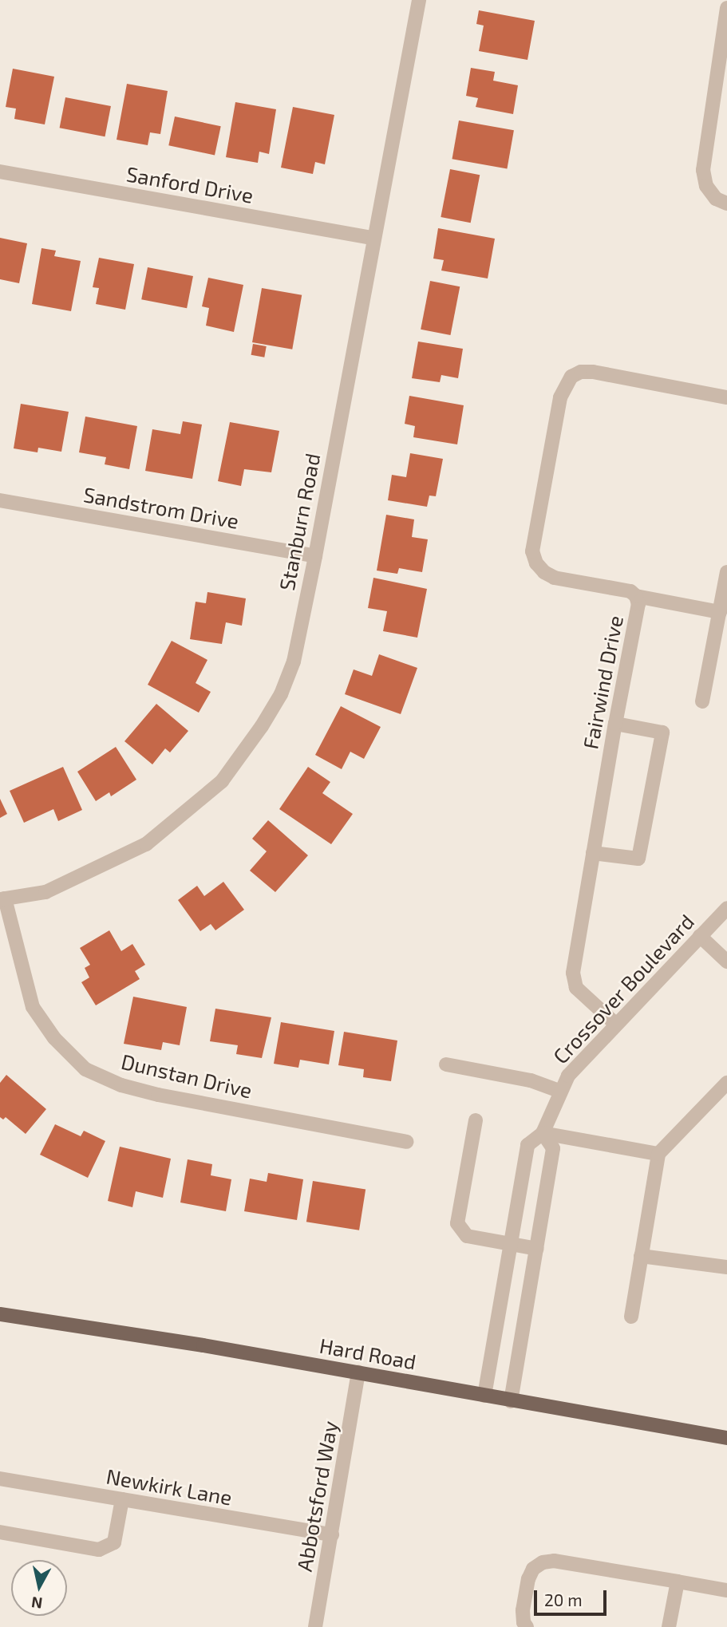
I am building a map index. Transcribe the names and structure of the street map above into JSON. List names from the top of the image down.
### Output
{
  "streets": {
    "main road": ["Hard Road"],
    "street": [
      "Sanford Drive",
      "Sandstrom Drive",
      "Stanburn Road",
      "Fairwind Drive",
      "Crossover Boulevard",
      "Dunstan Drive",
      "Newkirk Lane",
      "Abbotsford Way"
    ]
  },
  "crossings": [
    ["Sanford Drive", "Stanburn Road"],
    ["Sandstrom Drive", "Stanburn Road"],
    ["Stanburn Road", "Dunstan Drive"],
    ["Fairwind Drive", "Crossover Boulevard"],
    ["Crossover Boulevard", "Hard Road"],
    ["Hard Road", "Abbotsford Way"],
    ["Newkirk Lane", "Abbotsford Way"]
  ],
  "scale_bar": "20 m",
  "north": "bottom"
}
